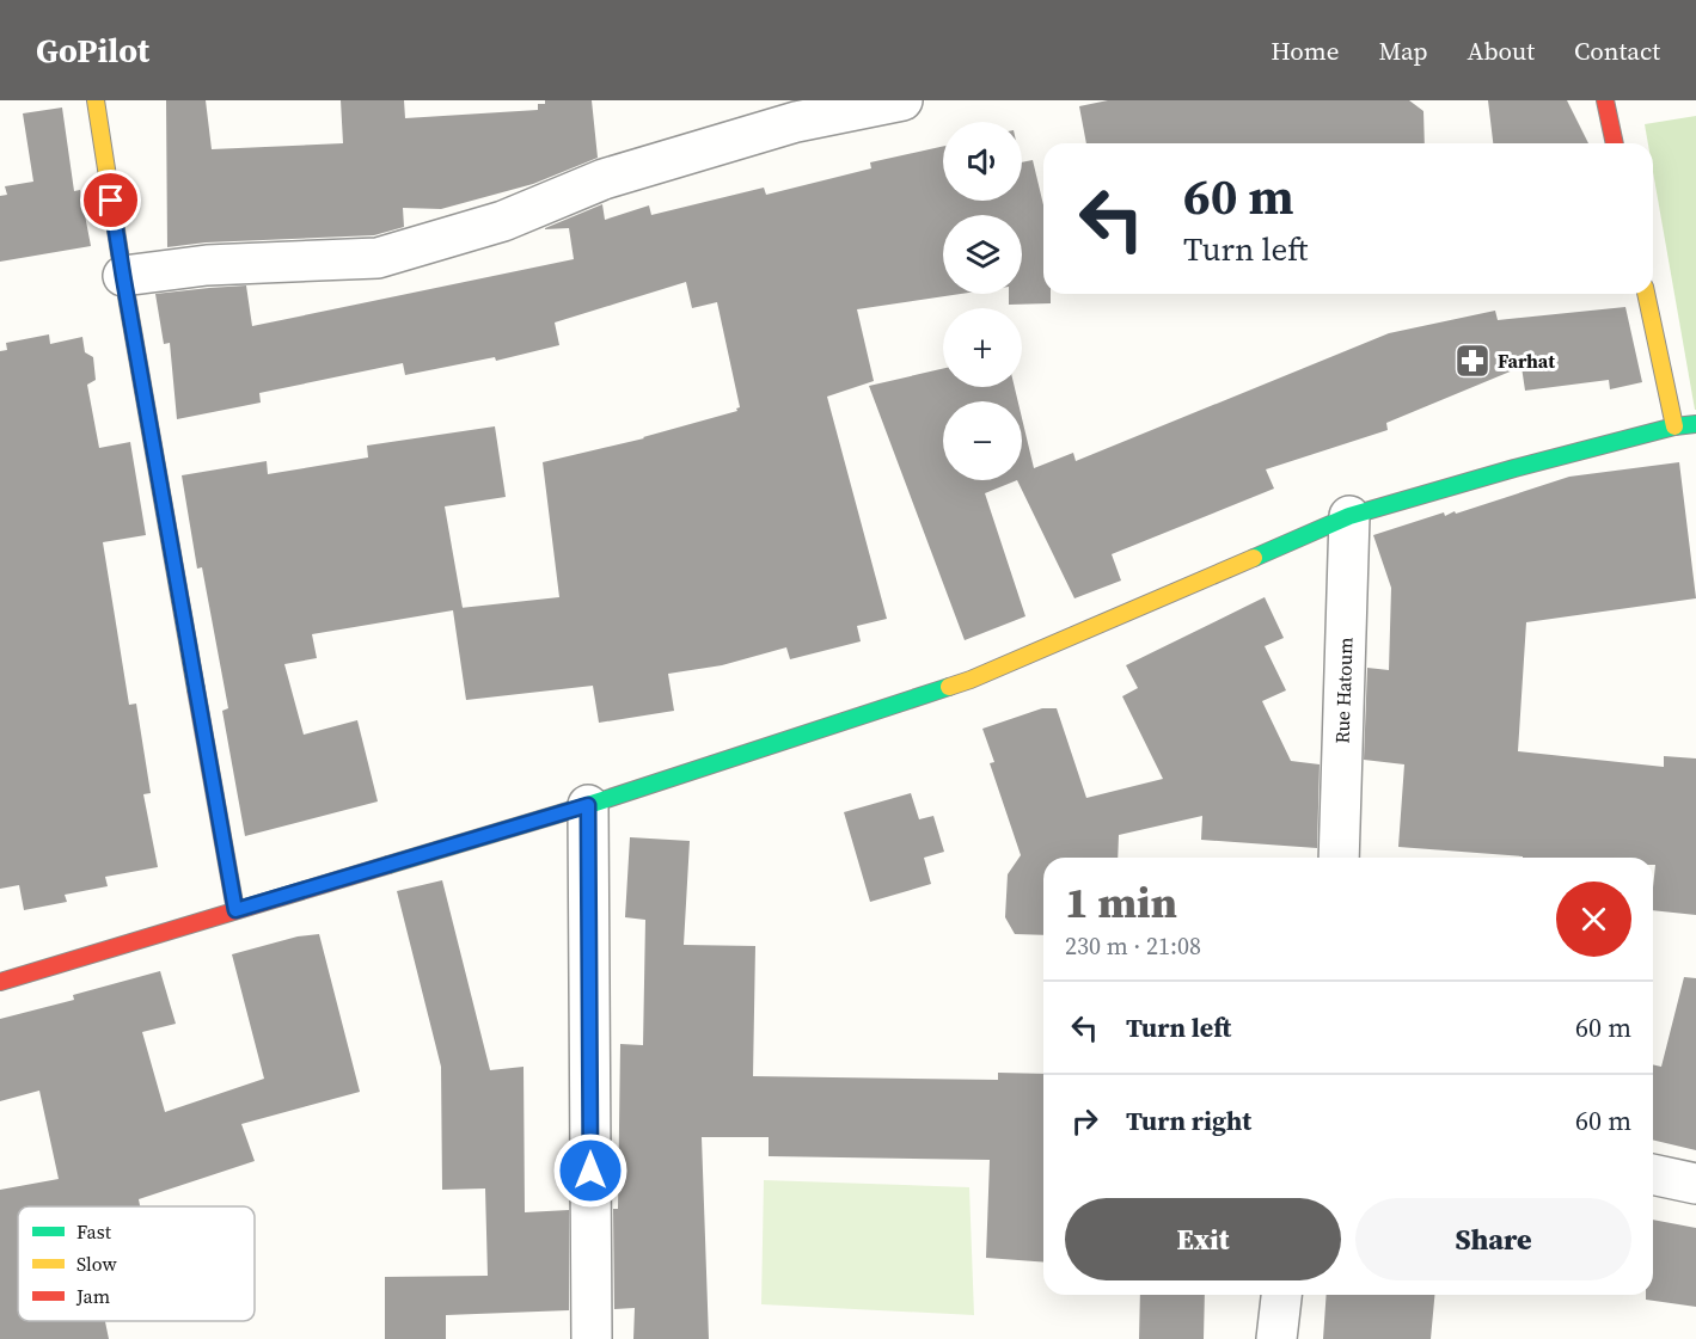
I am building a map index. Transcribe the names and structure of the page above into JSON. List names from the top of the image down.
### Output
{
  "streets": {
    "street": ["Rue Hatoum"]
  },
  "places": {
    "pharmacy": ["Farhat"]
  },
  "legend": ["Fast", "Slow", "Jam"],
  "page": {
    "header": "GoPilot",
    "nav": [
      "Home",
      "Map",
      "About",
      "Contact"
    ],
    "map_buttons": ["+", "−"],
    "turn": ["60 m", "Turn left"],
    "heading": ["1 min", "230 m · 21:08"],
    "list": [
      {
        "name": "Turn left",
        "value": "60 m"
      },
      {
        "name": "Turn right",
        "value": "60 m"
      }
    ],
    "buttons": ["Exit", "Share"]
  }
}
